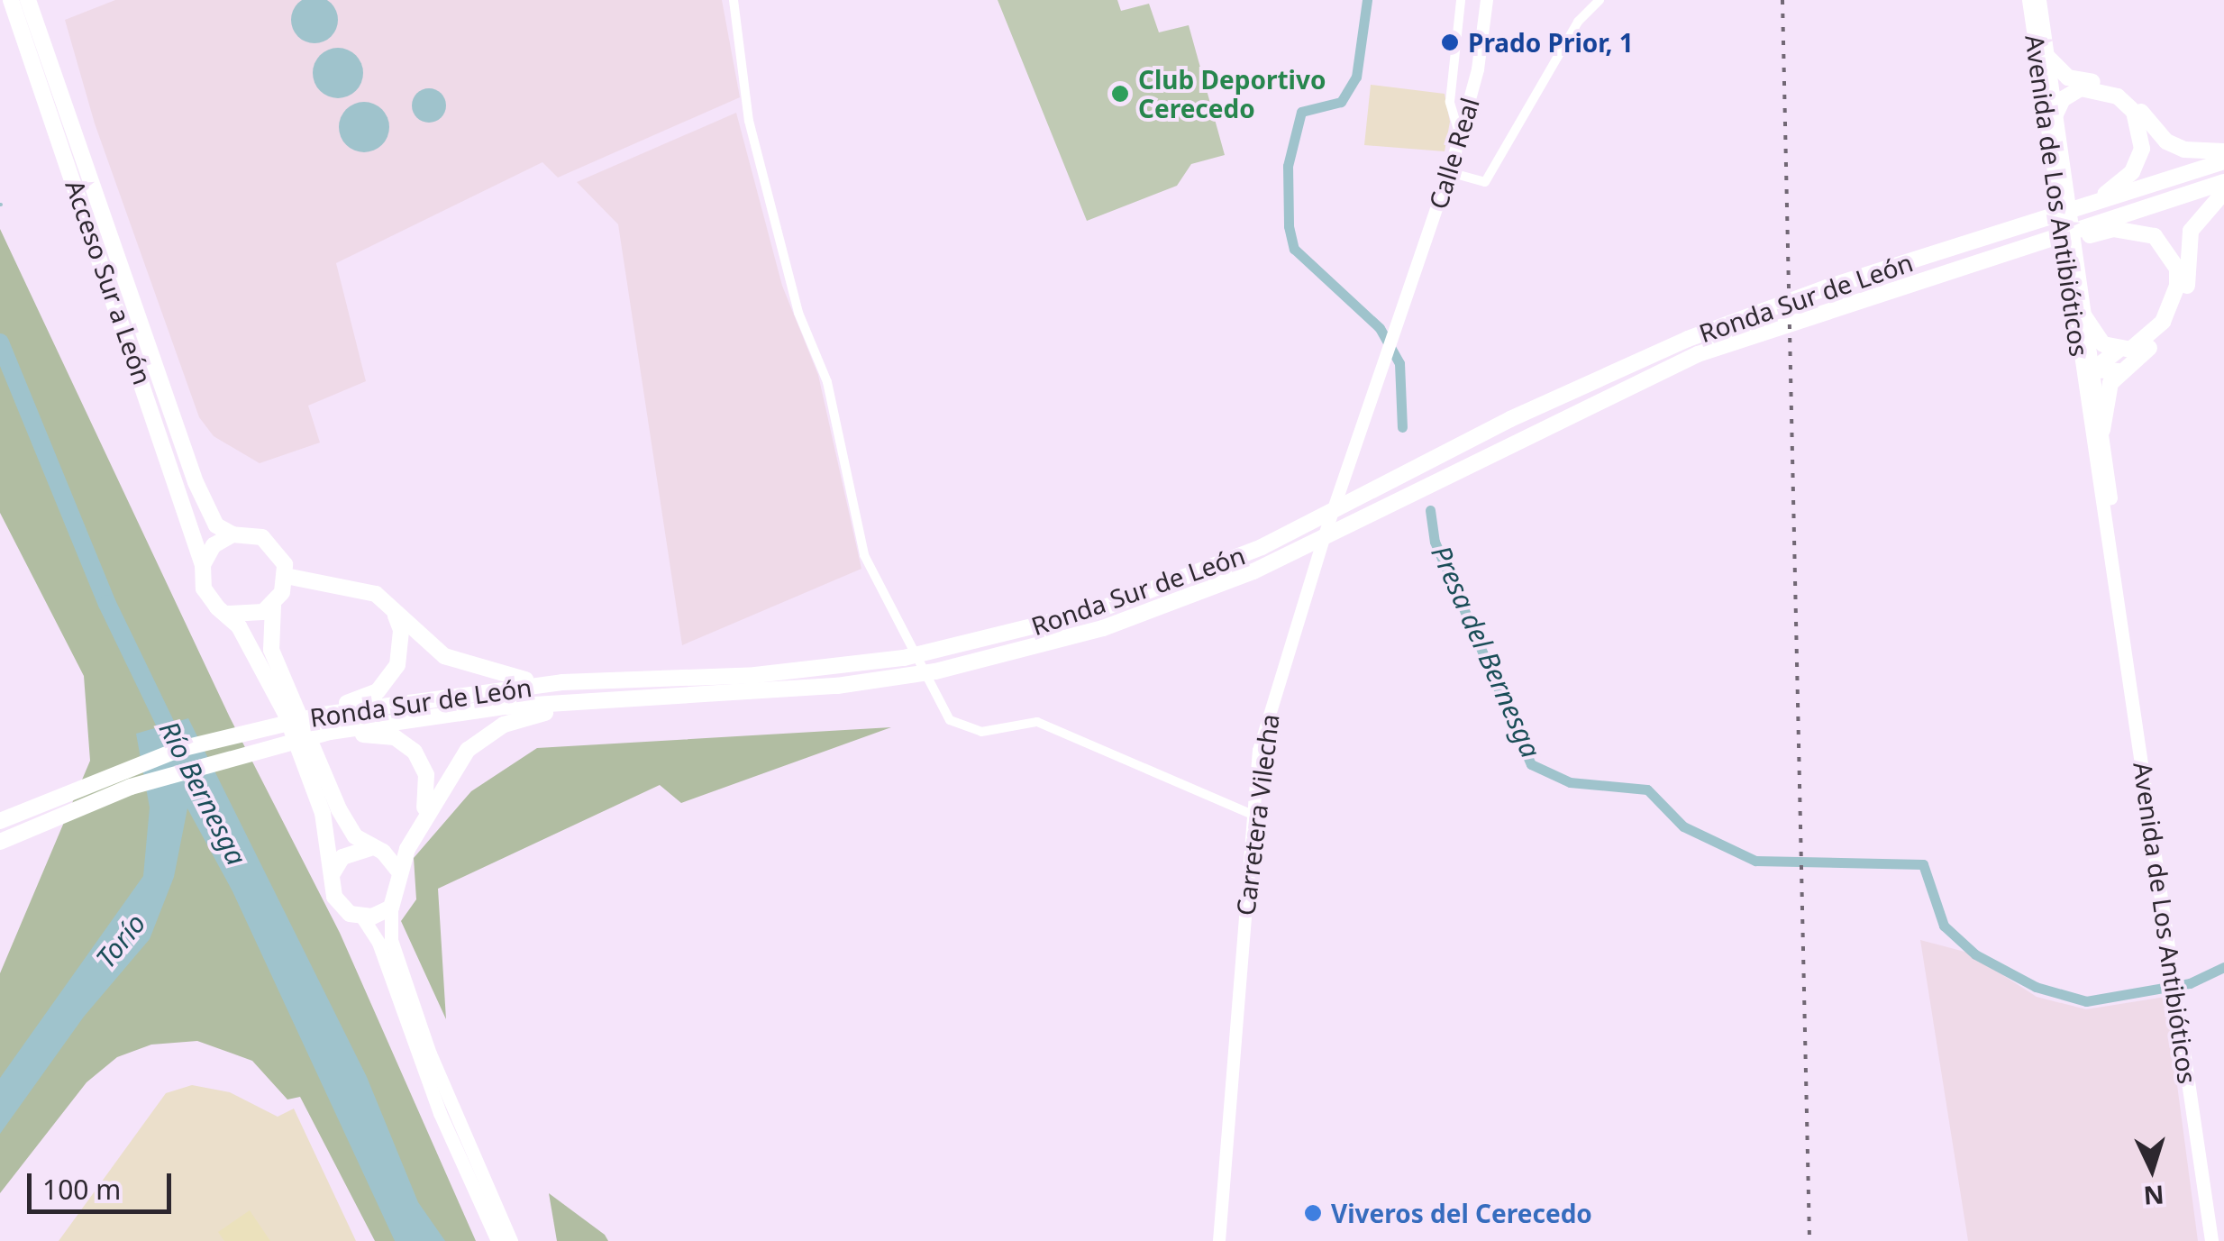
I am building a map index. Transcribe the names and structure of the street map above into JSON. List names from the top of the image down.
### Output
{
  "streets": {
    "highway": ["Acceso Sur a León", "Ronda Sur de León"],
    "main road": ["Avenida de Los Antibióticos"],
    "street": ["Calle Real", "Carretera Vilecha"]
  },
  "crossings": [
    ["Calle Real", "Carretera Vilecha"]
  ],
  "water": ["Presa del Bernesga", "Río Bernesga", "Torío"],
  "places": ["Prado Prior, 1", "Club Deportivo Cerecedo", "Viveros del Cerecedo"],
  "scale_bar": "100 m",
  "north": "bottom"
}
